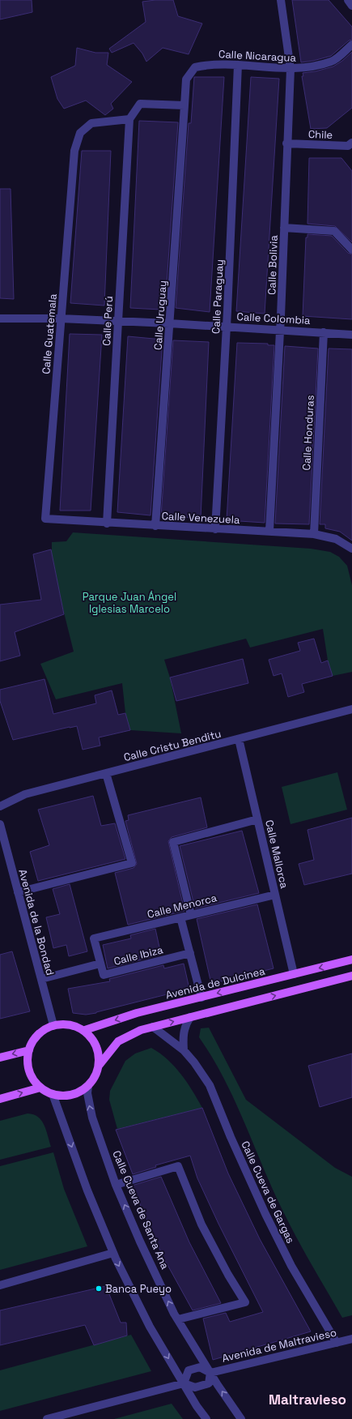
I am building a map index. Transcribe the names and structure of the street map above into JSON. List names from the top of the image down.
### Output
{
  "streets": {
    "main road": ["Avenida de Dulcinea"],
    "street": [
      "Calle Nicaragua",
      "Chile",
      "Calle Bolivia",
      "Calle Paraguay",
      "Calle Uruguay",
      "Calle Colombia",
      "Calle Perú",
      "Calle Guatemala",
      "Calle Honduras",
      "Calle Venezuela",
      "Calle Cristu Benditu",
      "Calle Mallorca",
      "Calle Menorca",
      "Avenida de la Bondad",
      "Calle Ibiza",
      "Calle Cueva de Gargas",
      "Calle Cueva de Santa Ana",
      "Avenida de Maltravieso"
    ]
  },
  "crossings": [
    ["Calle Nicaragua", "Calle Bolivia"],
    ["Calle Nicaragua", "Calle Paraguay"],
    ["Calle Nicaragua", "Calle Uruguay"],
    ["Chile", "Calle Bolivia"],
    ["Calle Bolivia", "Calle Colombia"],
    ["Calle Bolivia", "Calle Venezuela"],
    ["Calle Paraguay", "Calle Colombia"],
    ["Calle Paraguay", "Calle Venezuela"],
    ["Calle Uruguay", "Calle Colombia"],
    ["Calle Uruguay", "Calle Venezuela"],
    ["Calle Colombia", "Calle Perú"],
    ["Calle Colombia", "Calle Guatemala"],
    ["Calle Colombia", "Calle Honduras"],
    ["Calle Perú", "Calle Guatemala"],
    ["Calle Perú", "Calle Venezuela"],
    ["Calle Guatemala", "Calle Venezuela"],
    ["Calle Honduras", "Calle Venezuela"],
    ["Calle Cristu Benditu", "Calle Mallorca"],
    ["Calle Mallorca", "Calle Menorca"],
    ["Calle Mallorca", "Avenida de Dulcinea"],
    ["Calle Menorca", "Calle Ibiza"],
    ["Avenida de la Bondad", "Avenida de Dulcinea"],
    ["Avenida de la Bondad", "Calle Cueva de Santa Ana"],
    ["Avenida de Dulcinea", "Calle Cueva de Santa Ana"],
    ["Calle Cueva de Gargas", "Avenida de Maltravieso"],
    ["Calle Cueva de Santa Ana", "Avenida de Maltravieso"]
  ],
  "districts": ["Maltravieso"],
  "parks": ["Parque Juan Ángel Iglesias Marcelo"],
  "places": ["Banca Pueyo"]
}
